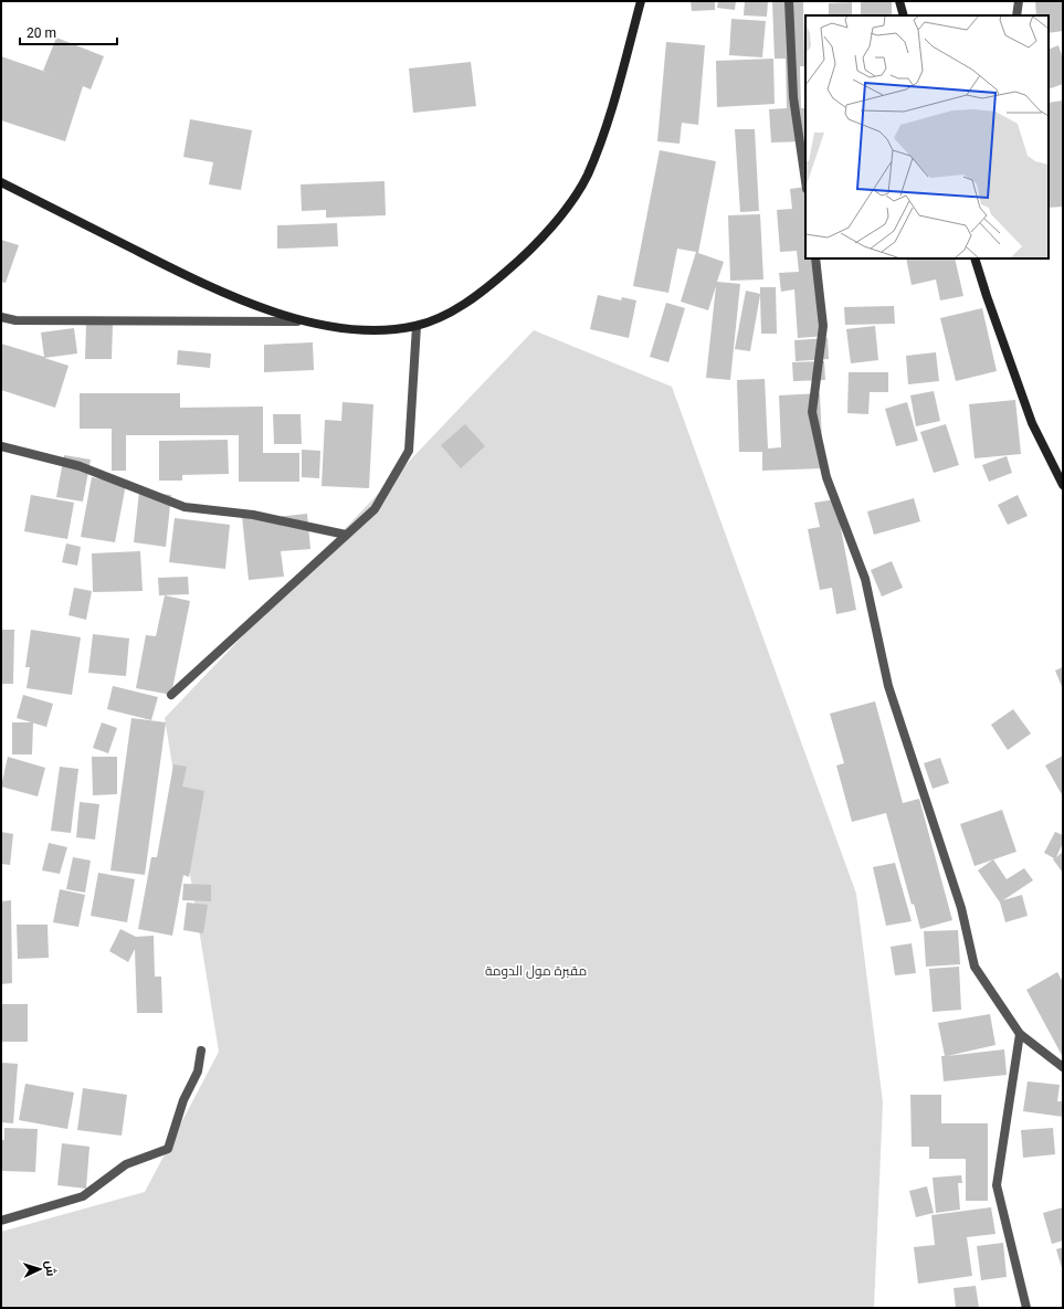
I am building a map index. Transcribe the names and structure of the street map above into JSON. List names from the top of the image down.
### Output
{
  "parks": ["مقبرة مول الدومة"],
  "scale_bar": "20 m",
  "north": "right"
}
